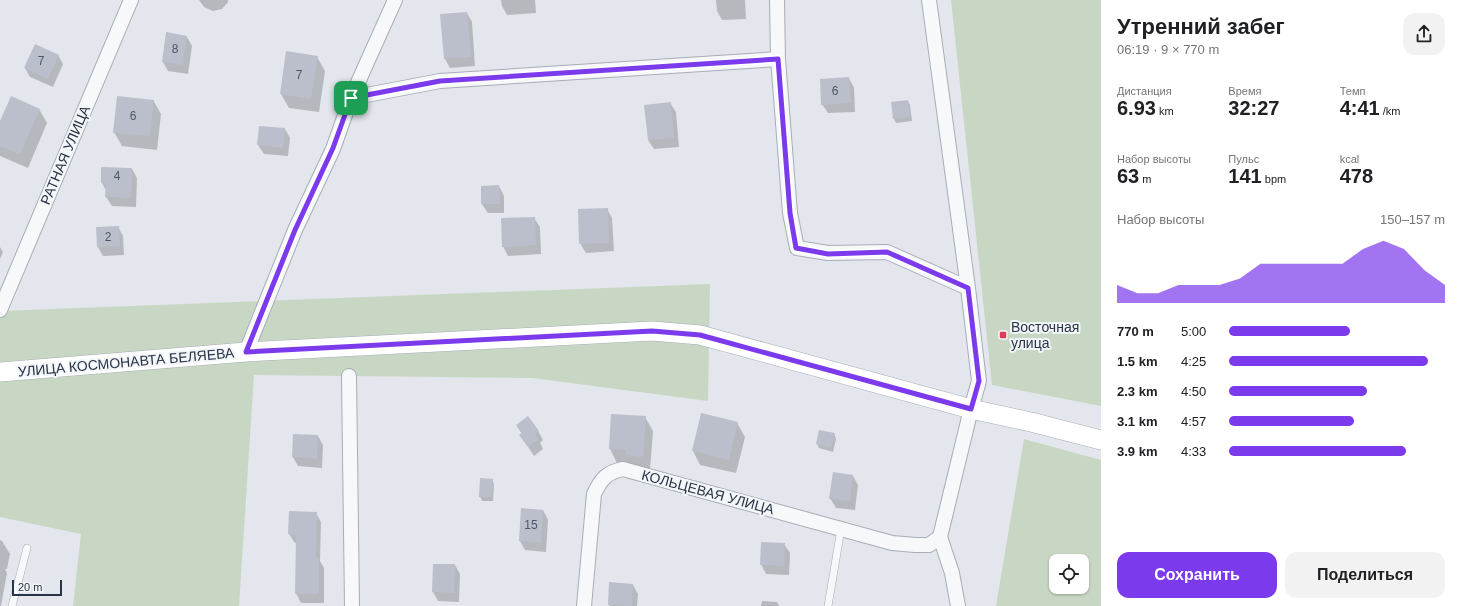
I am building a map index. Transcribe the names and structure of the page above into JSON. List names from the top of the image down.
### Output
{
  "streets": {
    "street": ["РАТНАЯ УЛИЦА", "УЛИЦА КОСМОНАВТА БЕЛЯЕВА", "КОЛЬЦЕВАЯ УЛИЦА"]
  },
  "places": {
    "transit": ["Восточная улица"]
  },
  "house_numbers": [
    "8",
    "7",
    "7",
    "6",
    "6",
    "4",
    "2",
    "15"
  ],
  "scale_bar": "20 m",
  "page": {
    "heading": ["Утренний забег", "06:19 · 9 × 770 m"],
    "stats": [
      ["Дистанция", "6.93 km"],
      ["Время", "32:27"],
      ["Темп", "4:41 /km"],
      ["Набор высоты", "63 m"],
      ["Пульс", "141 bpm"],
      ["kcal", "478"]
    ],
    "chart": ["Набор высоты", "150–157 m"],
    "list": [
      {
        "name": "770 m",
        "note": "5:00"
      },
      {
        "name": "1.5 km",
        "note": "4:25"
      },
      {
        "name": "2.3 km",
        "note": "4:50"
      },
      {
        "name": "3.1 km",
        "note": "4:57"
      },
      {
        "name": "3.9 km",
        "note": "4:33"
      }
    ],
    "buttons": ["Сохранить", "Поделиться"],
    "scale": "20 m"
  }
}
